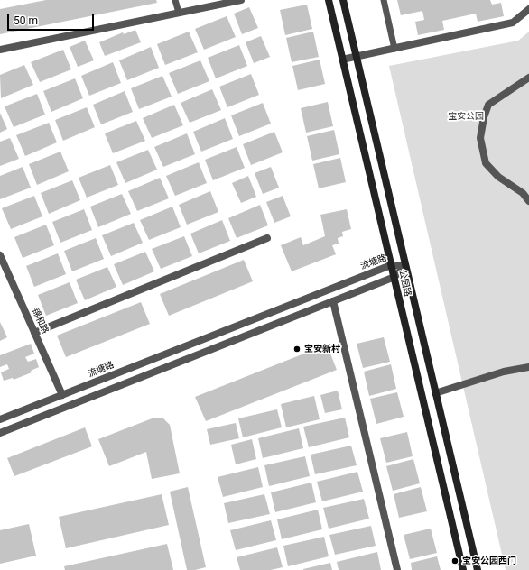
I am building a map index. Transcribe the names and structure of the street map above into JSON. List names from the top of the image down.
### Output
{
  "streets": {
    "main road": ["公园路"],
    "street": ["流塘路", "锦和路"]
  },
  "crossings": [
    ["流塘路", "公园路"],
    ["流塘路", "锦和路"]
  ],
  "parks": ["宝安公园"],
  "places": ["宝安新村", "宝安公园西门"],
  "scale_bar": "50 m"
}
